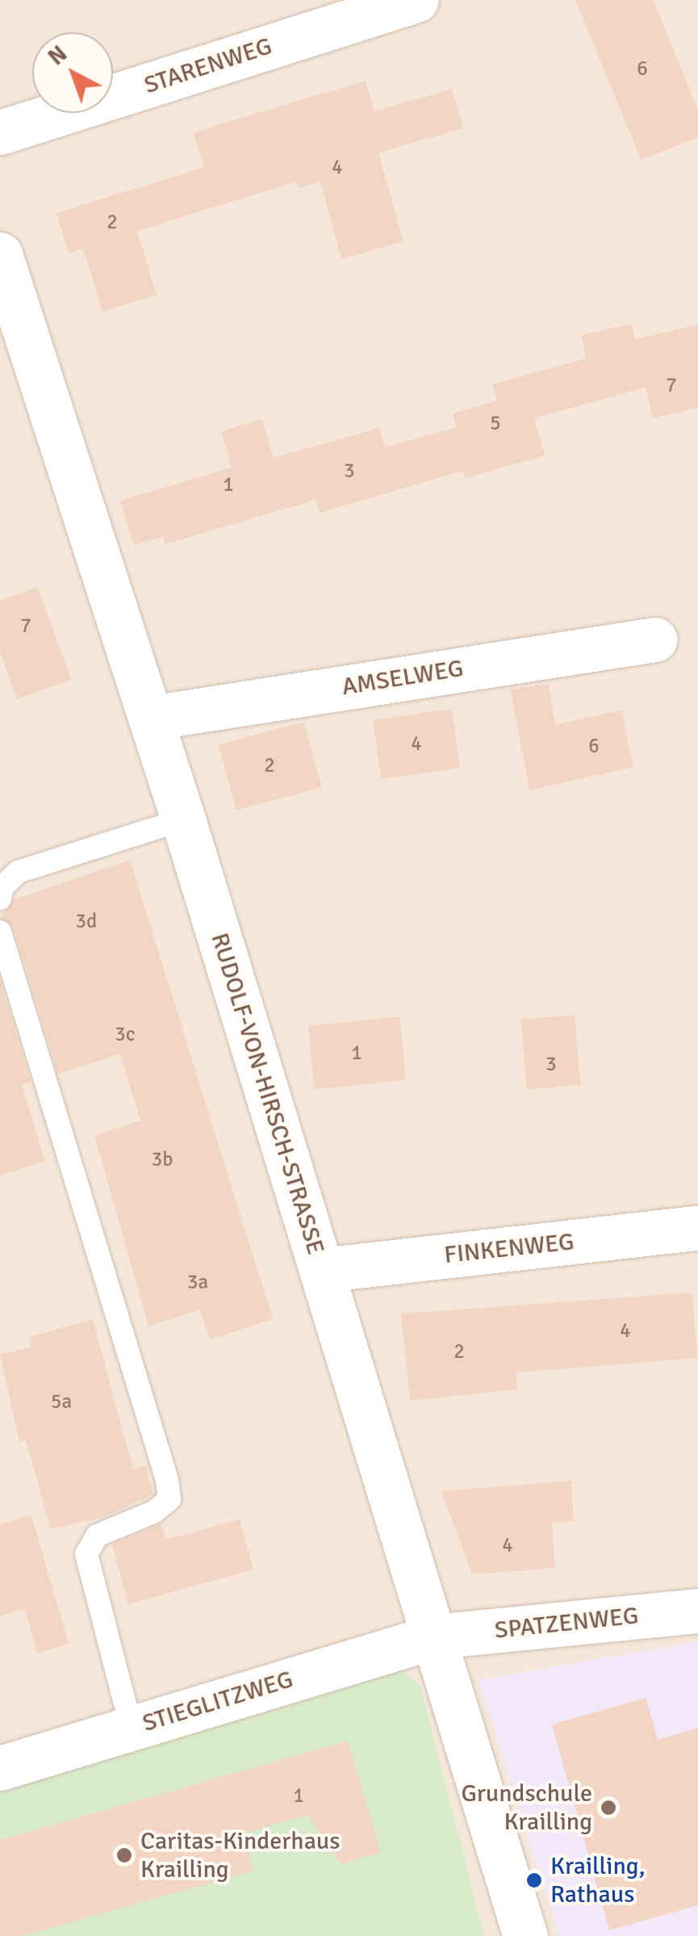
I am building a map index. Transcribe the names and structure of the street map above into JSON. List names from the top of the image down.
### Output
{
  "streets": {
    "street": [
      "STARENWEG",
      "AMSELWEG",
      "RUDOLF-VON-HIRSCH-STRASSE",
      "FINKENWEG",
      "SPATZENWEG",
      "STIEGLITZWEG"
    ]
  },
  "crossings": [
    ["AMSELWEG", "RUDOLF-VON-HIRSCH-STRASSE"],
    ["RUDOLF-VON-HIRSCH-STRASSE", "FINKENWEG"],
    ["RUDOLF-VON-HIRSCH-STRASSE", "SPATZENWEG"],
    ["RUDOLF-VON-HIRSCH-STRASSE", "STIEGLITZWEG"],
    ["SPATZENWEG", "STIEGLITZWEG"]
  ],
  "places": ["Grundschule Krailling", "Caritas-Kinderhaus Krailling", "Krailling, Rathaus"],
  "house_numbers": [
    "6",
    "4",
    "2",
    "7",
    "5",
    "3",
    "1",
    "7",
    "4",
    "6",
    "2",
    "3d",
    "3c",
    "1",
    "3",
    "3b",
    "3a",
    "4",
    "2",
    "5a",
    "4",
    "1"
  ],
  "north": "top left"
}
